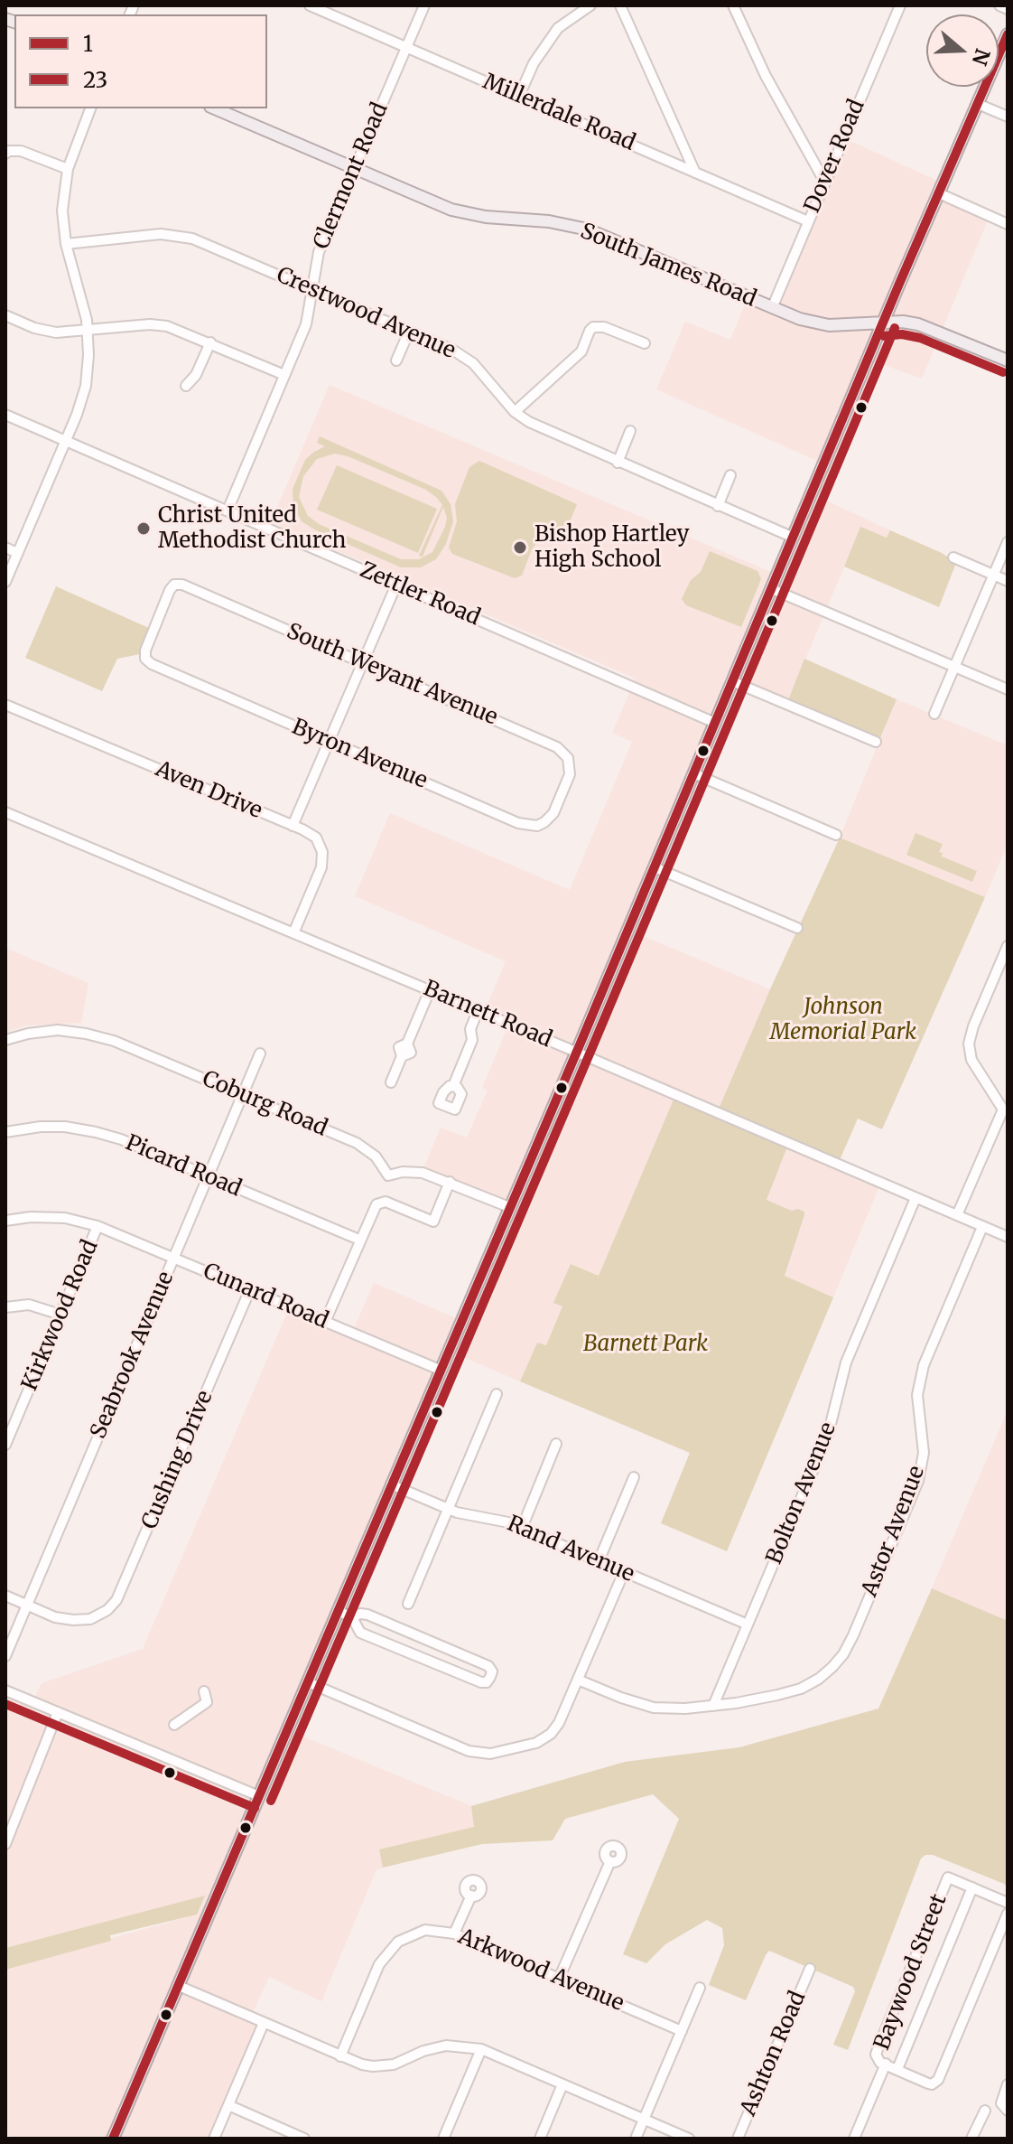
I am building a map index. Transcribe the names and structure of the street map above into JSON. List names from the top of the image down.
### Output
{
  "streets": {
    "main road": ["South James Road"],
    "street": [
      "Millerdale Road",
      "Dover Road",
      "Clermont Road",
      "Crestwood Avenue",
      "Zettler Road",
      "South Weyant Avenue",
      "Byron Avenue",
      "Aven Drive",
      "Barnett Road",
      "Coburg Road",
      "Picard Road",
      "Cunard Road",
      "Kirkwood Road",
      "Seabrook Avenue",
      "Cushing Drive",
      "Bolton Avenue",
      "Astor Avenue",
      "Rand Avenue",
      "Arkwood Avenue",
      "Baywood Street",
      "Ashton Road"
    ]
  },
  "crossings": [
    ["Millerdale Road", "Dover Road"],
    ["Millerdale Road", "Clermont Road"],
    ["Dover Road", "South James Road"],
    ["Clermont Road", "South James Road"],
    ["Clermont Road", "Crestwood Avenue"],
    ["Clermont Road", "Zettler Road"],
    ["South Weyant Avenue", "Byron Avenue"],
    ["Aven Drive", "Barnett Road"],
    ["Barnett Road", "Bolton Avenue"],
    ["Barnett Road", "Astor Avenue"],
    ["Coburg Road", "Seabrook Avenue"],
    ["Picard Road", "Seabrook Avenue"],
    ["Cunard Road", "Kirkwood Road"],
    ["Cunard Road", "Seabrook Avenue"],
    ["Cunard Road", "Cushing Drive"],
    ["Seabrook Avenue", "Cushing Drive"],
    ["Bolton Avenue", "Astor Avenue"],
    ["Bolton Avenue", "Rand Avenue"]
  ],
  "parks": ["Johnson Memorial Park", "Barnett Park"],
  "places": ["Christ United Methodist Church", "Bishop Hartley High School"],
  "lines": ["transit line 1", "transit line 23"],
  "legend": ["1", "23"],
  "north": "right"
}
